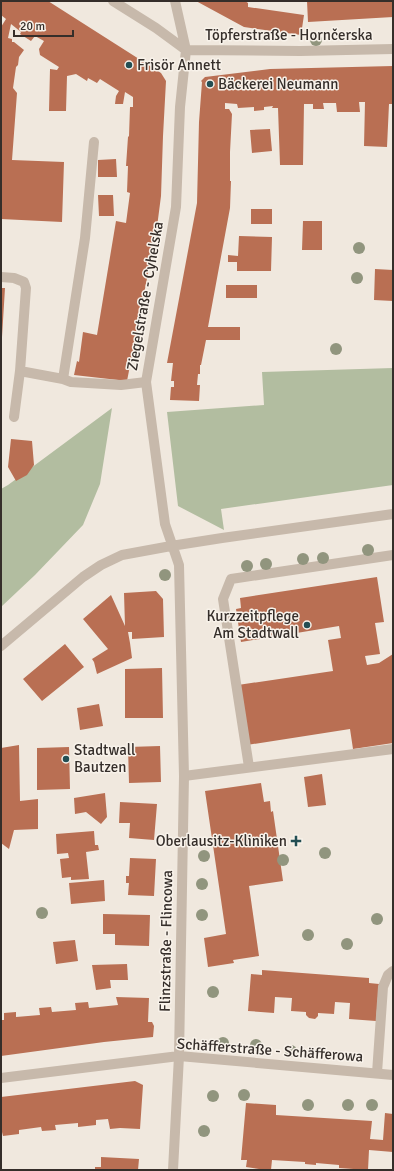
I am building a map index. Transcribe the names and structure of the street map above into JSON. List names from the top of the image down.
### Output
{
  "streets": {
    "street": [
      "Töpferstraße - Hornčerska",
      "Ziegelstraße - Cyhelska",
      "Flinzstraße - Flincowa",
      "Schäfferstraße - Schäfferowa"
    ]
  },
  "crossings": [
    ["Töpferstraße - Hornčerska", "Ziegelstraße - Cyhelska"],
    ["Ziegelstraße - Cyhelska", "Flinzstraße - Flincowa"],
    ["Flinzstraße - Flincowa", "Schäfferstraße - Schäfferowa"]
  ],
  "places": {
    "other": [
      "Frisör Annett",
      "Bäckerei Neumann",
      "Kurzzeitpflege Am Stadtwall",
      "Stadtwall Bautzen"
    ],
    "health": ["Oberlausitz-Kliniken"]
  },
  "scale_bar": "20 m"
}
